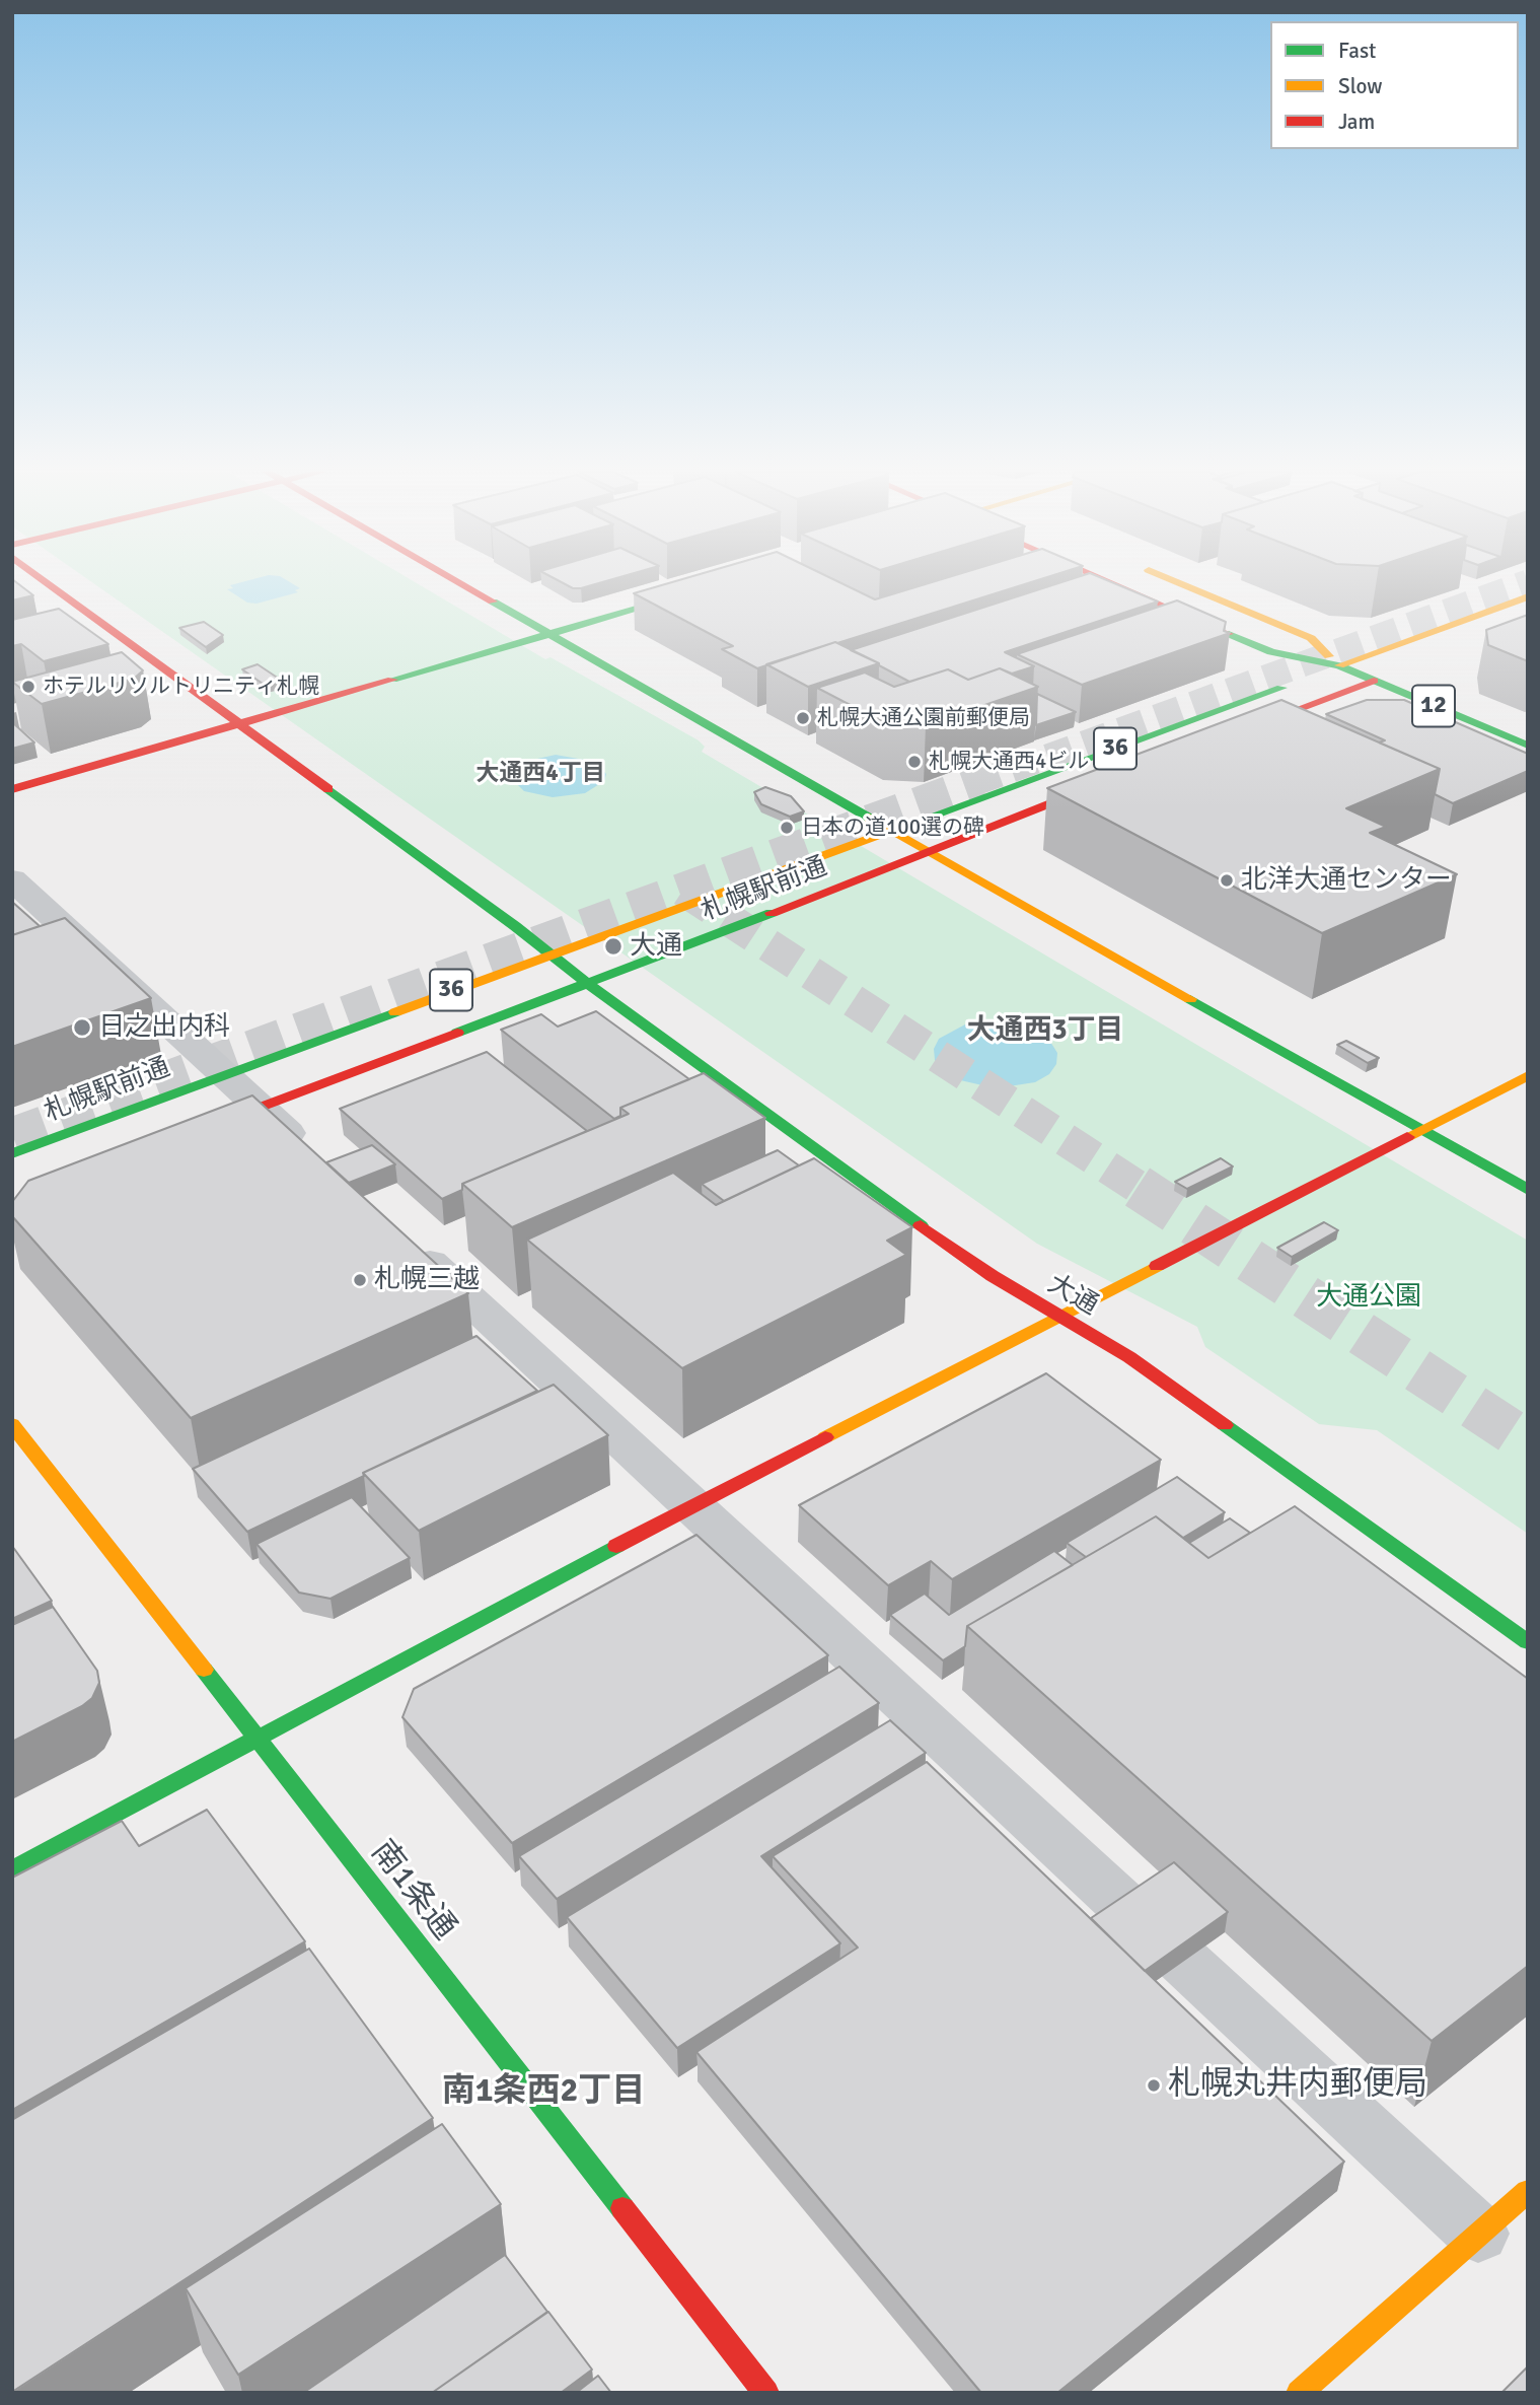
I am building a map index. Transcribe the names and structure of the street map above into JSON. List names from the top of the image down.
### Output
{
  "streets": {
    "main road": [
      "12",
      "36",
      "札幌駅前通",
      "大通",
      "南1条通"
    ]
  },
  "crossings": [
    ["12", "札幌駅前通"],
    ["札幌駅前通", "大通"]
  ],
  "districts": ["大通西4丁目", "大通西3丁目", "南1条西2丁目"],
  "parks": ["大通公園"],
  "places": [
    "ホテルリソルトリニティ札幌",
    "札幌大通公園前郵便局",
    "札幌大通西4ビル",
    "日本の道100選の碑",
    "北洋大通センター",
    "大通",
    "日之出内科",
    "札幌三越",
    "札幌丸井内郵便局"
  ],
  "legend": ["Fast", "Slow", "Jam"]
}
